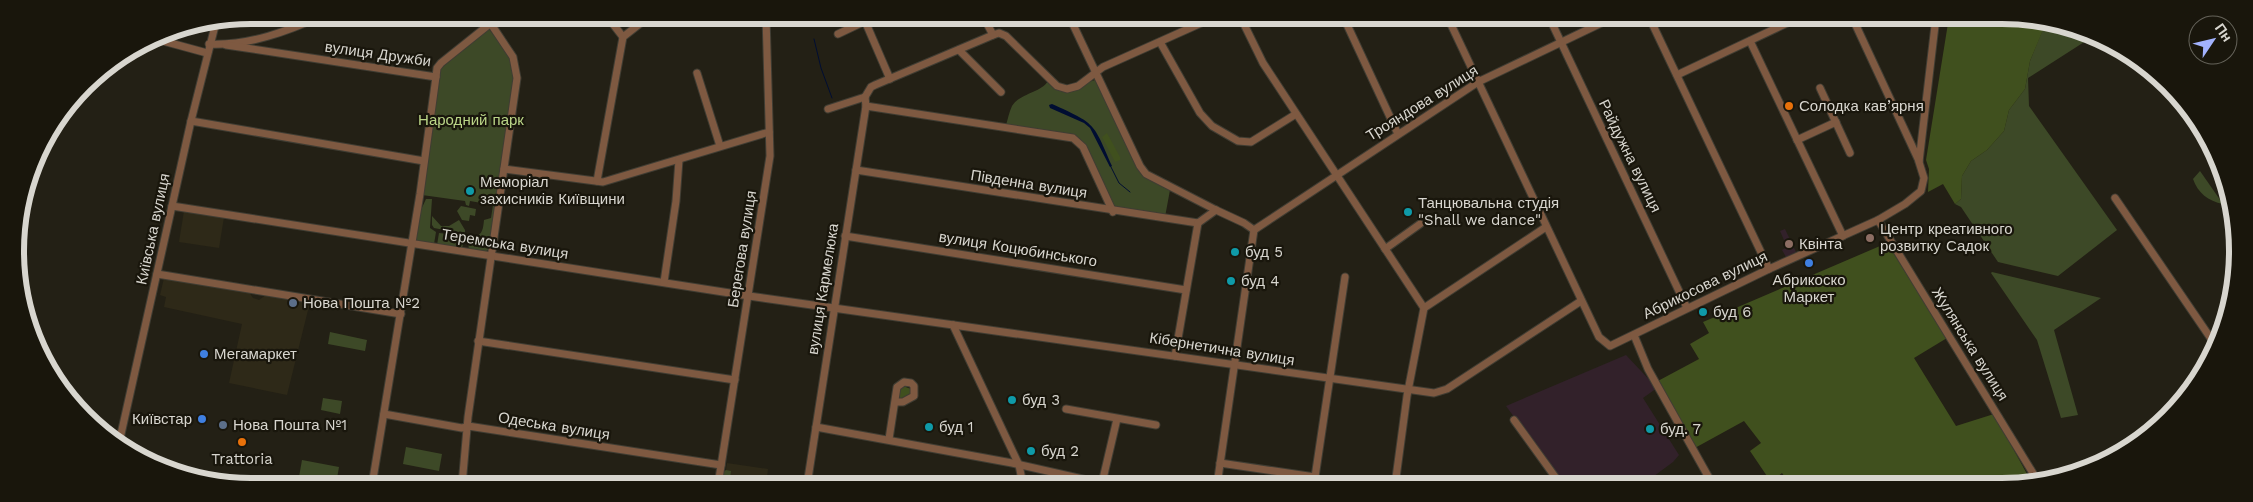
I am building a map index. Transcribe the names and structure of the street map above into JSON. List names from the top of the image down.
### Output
{
  "streets": {
    "street": [
      "вулиця Дружби",
      "Трояндова вулиця",
      "Райдужна вулиця",
      "Південна вулиця",
      "Київська вулиця",
      "Теремська вулиця",
      "Берегова вулиця",
      "вулиця Коцюбинського",
      "Абрикосова вулиця",
      "вулиця Кармелюка",
      "Жулянська вулиця",
      "Кібернетична вулиця",
      "Одеська вулиця"
    ]
  },
  "crossings": [
    ["Трояндова вулиця", "Райдужна вулиця"],
    ["Райдужна вулиця", "Абрикосова вулиця"],
    ["Південна вулиця", "вулиця Кармелюка"],
    ["Київська вулиця", "Теремська вулиця"],
    ["Теремська вулиця", "Берегова вулиця"],
    ["Теремська вулиця", "вулиця Кармелюка"],
    ["Теремська вулиця", "Кібернетична вулиця"],
    ["Берегова вулиця", "Одеська вулиця"],
    ["вулиця Коцюбинського", "вулиця Кармелюка"],
    ["Абрикосова вулиця", "Жулянська вулиця"],
    ["Абрикосова вулиця", "Кібернетична вулиця"],
    ["вулиця Кармелюка", "Кібернетична вулиця"]
  ],
  "parks": ["Народний парк"],
  "places": [
    "Солодка кав’ярня",
    "Меморіал захисників Київщини",
    "Танцювальна студія \"Shall we dance\"",
    "Центр креативного розвитку Садок",
    "Квінта",
    "буд 5",
    "Абрикоско Маркет",
    "буд 4",
    "Нова Пошта №2",
    "буд 6",
    "Мегамаркет",
    "буд 3",
    "Київстар",
    "Нова Пошта №1",
    "буд 1",
    "буд. 7",
    "Trattoria",
    "буд 2"
  ],
  "north": "top right"
}
